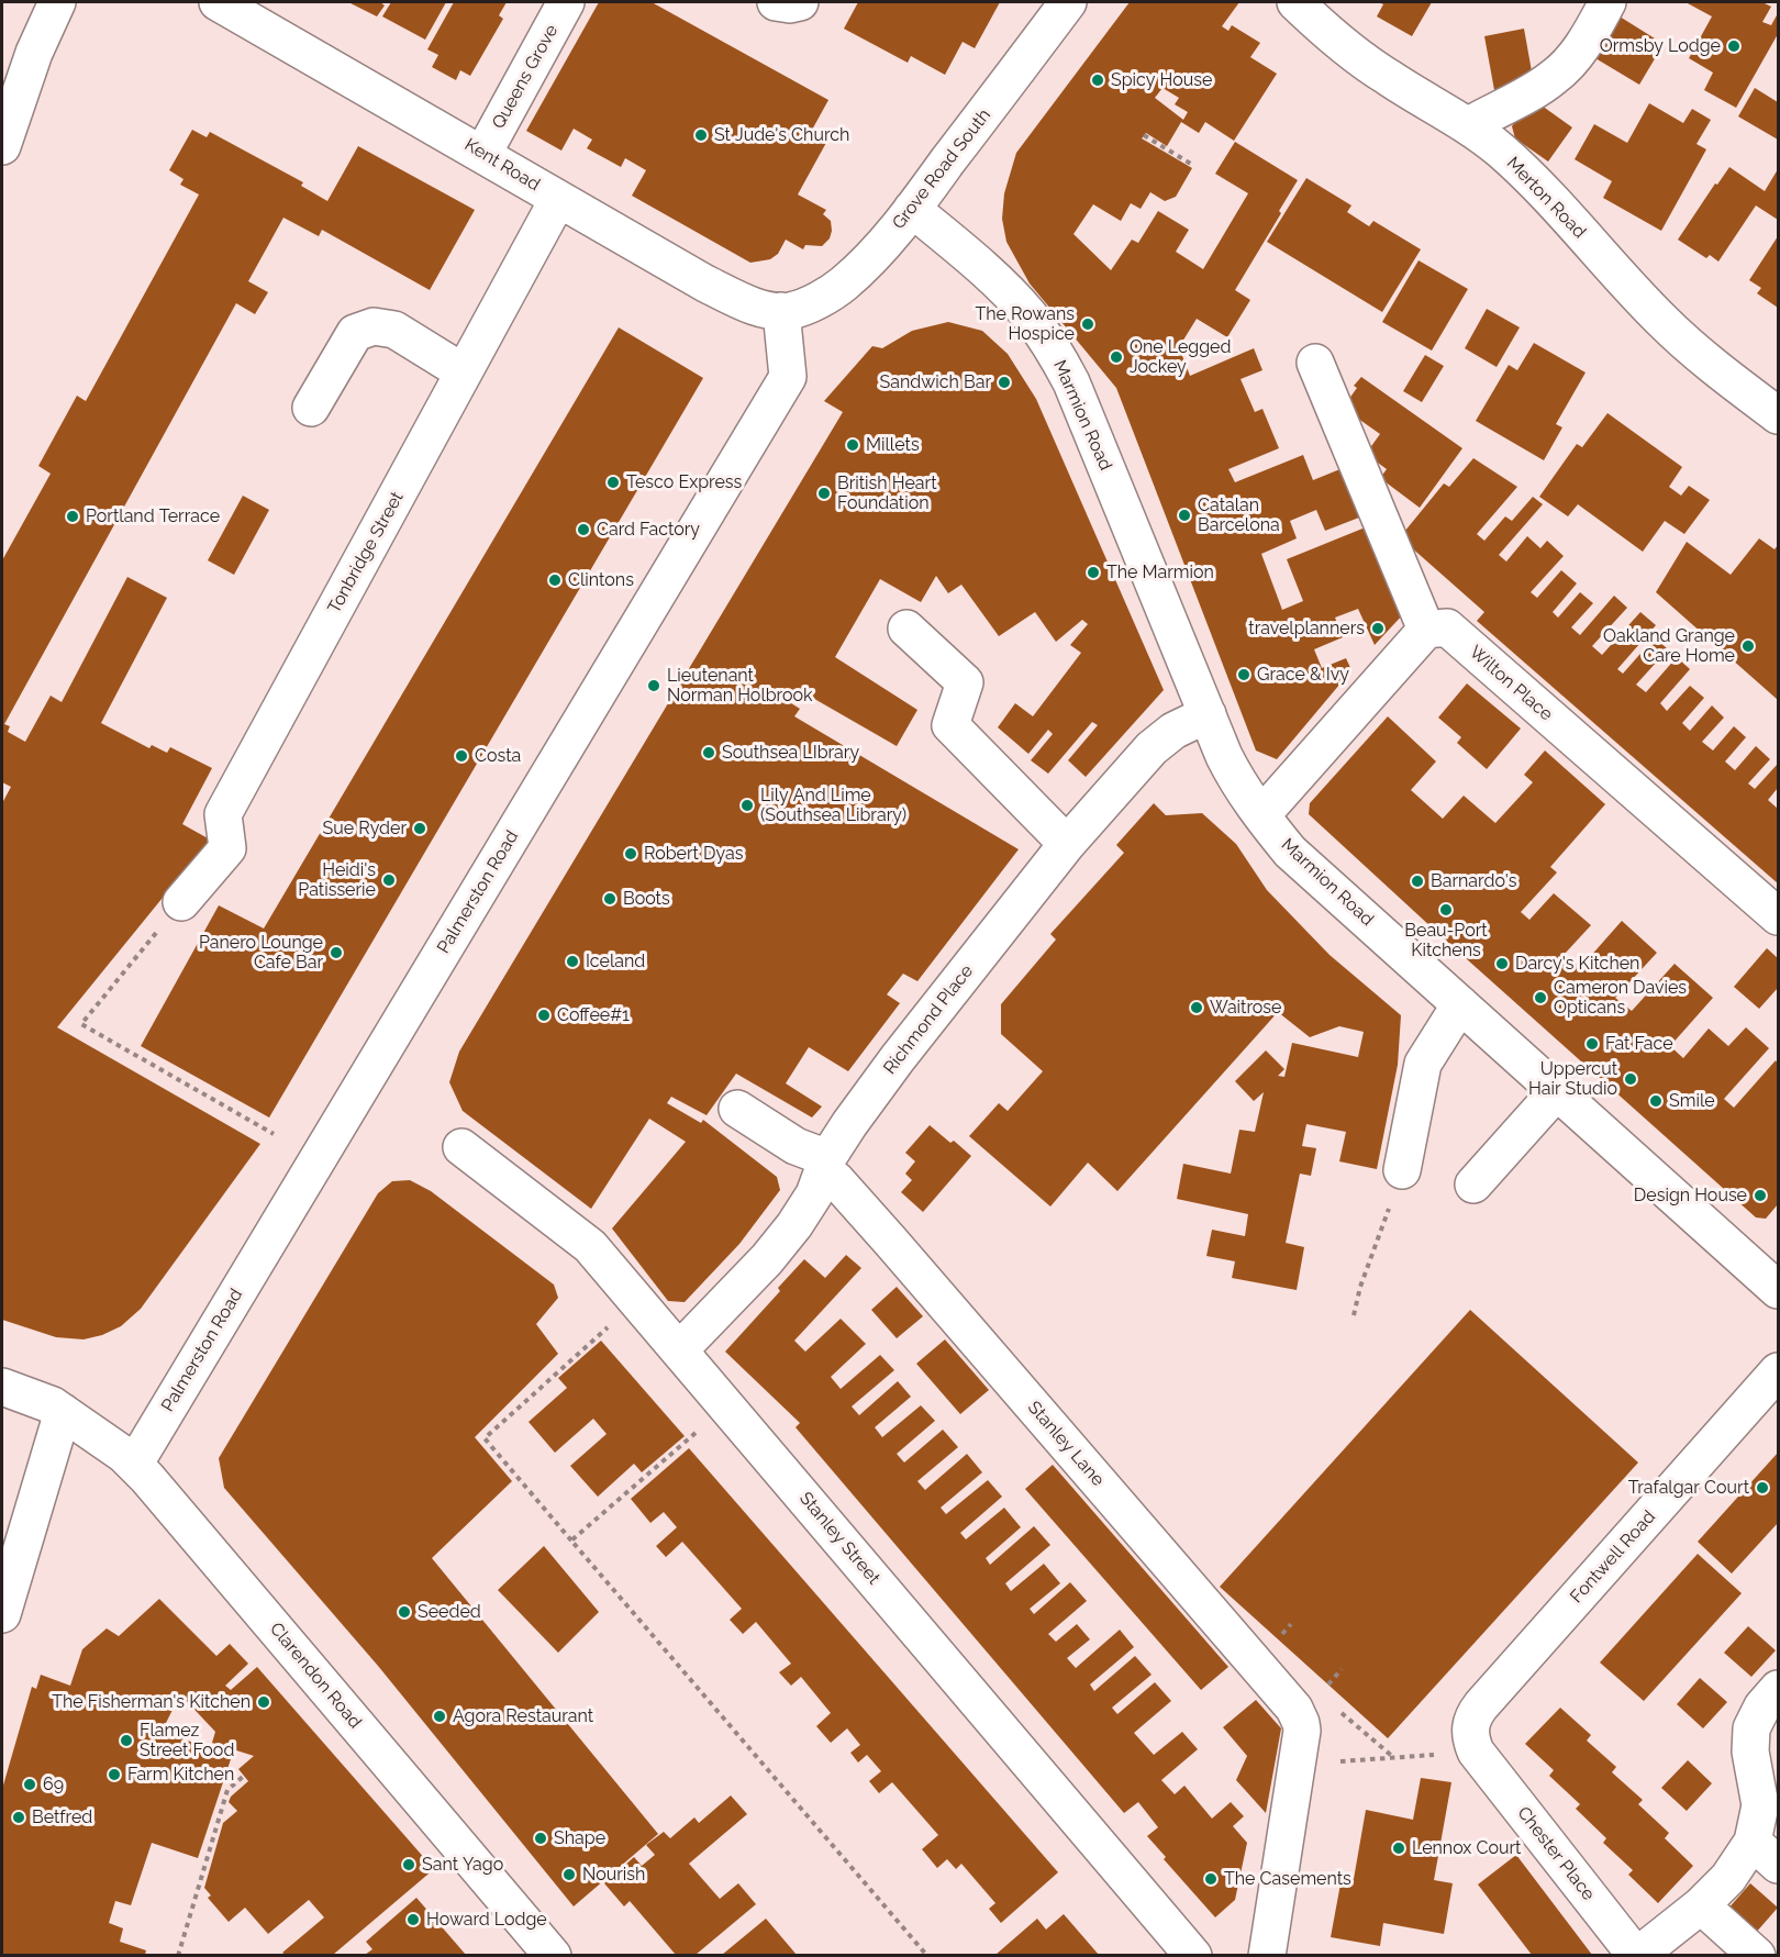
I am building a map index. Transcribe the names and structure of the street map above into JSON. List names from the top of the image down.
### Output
{
  "streets": {
    "street": [
      "Queens Grove",
      "Kent Road",
      "Grove Road South",
      "Merton Road",
      "Marmion Road",
      "Tonbridge Street",
      "Wilton Place",
      "Palmerston Road",
      "Richmond Place",
      "Stanley Lane",
      "Stanley Street",
      "Fontwell Road",
      "Clarendon Road",
      "Chester Place"
    ]
  },
  "crossings": [
    ["Queens Grove", "Kent Road"],
    ["Kent Road", "Grove Road South"],
    ["Kent Road", "Tonbridge Street"],
    ["Kent Road", "Palmerston Road"],
    ["Grove Road South", "Marmion Road"],
    ["Grove Road South", "Palmerston Road"],
    ["Marmion Road", "Richmond Place"],
    ["Palmerston Road", "Clarendon Road"],
    ["Richmond Place", "Stanley Lane"],
    ["Richmond Place", "Stanley Street"],
    ["Fontwell Road", "Chester Place"]
  ],
  "places": [
    "Ormsby Lodge",
    "Spicy House",
    "St Jude's Church",
    "The Rowans Hospice",
    "One Legged Jockey",
    "Sandwich Bar",
    "Millets",
    "Tesco Express",
    "British Heart Foundation",
    "Catalan Barcelona",
    "Portland Terrace",
    "Card Factory",
    "The Marmion",
    "Clintons",
    "travelplanners",
    "Oakland Grange Care Home",
    "Grace & Ivy",
    "Lieutenant Norman Holbrook",
    "Southsea LIbrary",
    "Costa",
    "Lily And Lime (Southsea Library)",
    "Sue Ryder",
    "Robert Dyas",
    "Heidi's Patisserie",
    "Barnardo's",
    "Boots",
    "Beau-Port Kitchens",
    "Panero Lounge Cafe Bar",
    "Iceland",
    "Darcy's Kitchen",
    "Cameron Davies Opticans",
    "Waitrose",
    "Coffee#1",
    "Fat Face",
    "Uppercut Hair Studio",
    "Smile",
    "Design House",
    "Trafalgar Court",
    "Seeded",
    "The Fisherman's Kitchen",
    "Agora Restaurant",
    "Flamez Street Food",
    "Farm Kitchen",
    "69",
    "Betfred",
    "Shape",
    "Lennox Court",
    "Sant Yago",
    "Nourish",
    "The Casements",
    "Howard Lodge"
  ]
}
